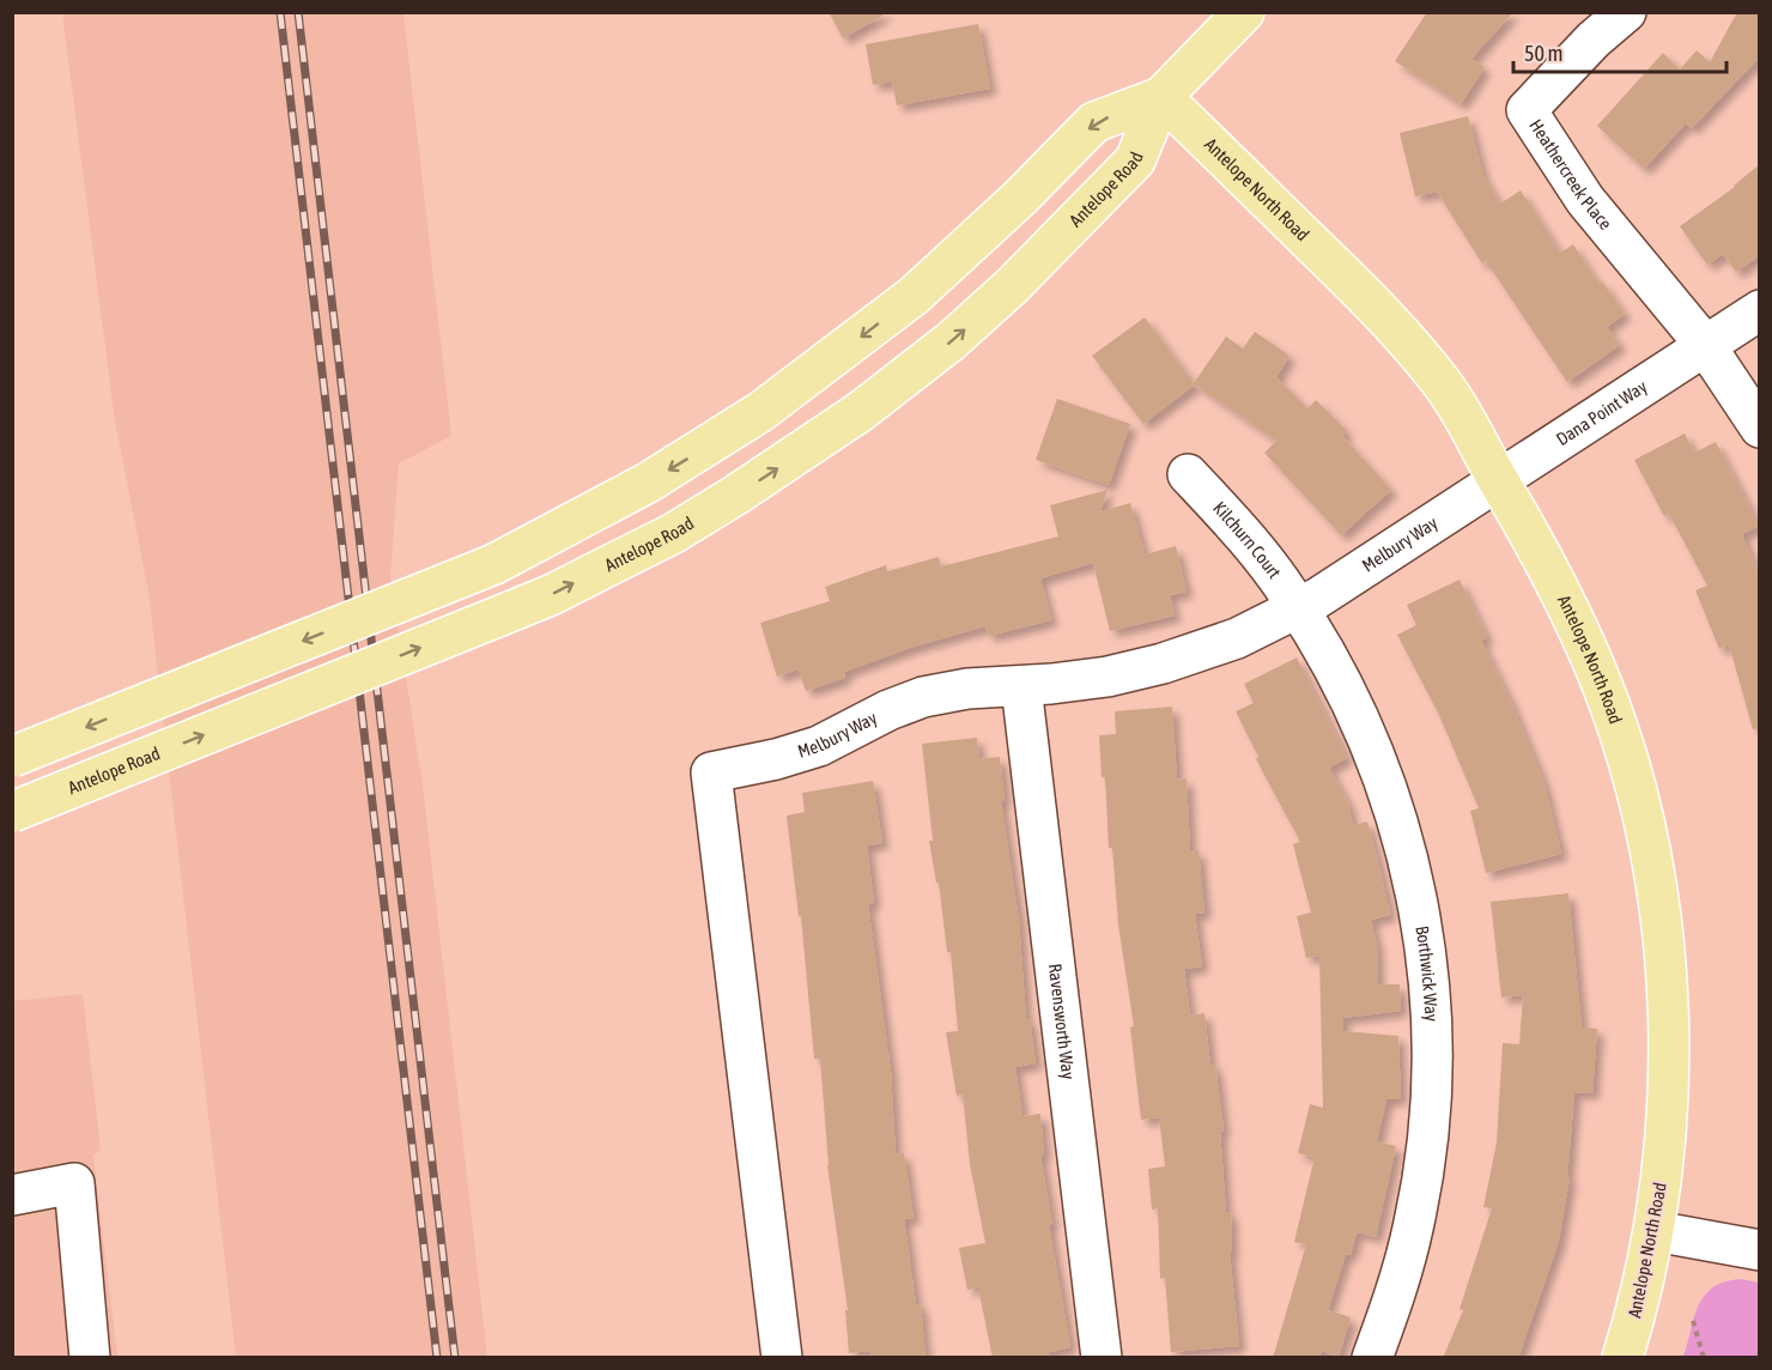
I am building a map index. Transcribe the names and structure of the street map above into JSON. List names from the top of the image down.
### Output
{
  "streets": {
    "main road": ["Antelope Road", "Antelope North Road"],
    "street": [
      "Heathercreek Place",
      "Dana Point Way",
      "Kilchurn Court",
      "Melbury Way",
      "Borthwick Way",
      "Ravensworth Way"
    ]
  },
  "crossings": [
    ["Heathercreek Place", "Dana Point Way"],
    ["Antelope Road", "Antelope North Road"],
    ["Antelope North Road", "Dana Point Way"],
    ["Antelope North Road", "Melbury Way"],
    ["Dana Point Way", "Melbury Way"],
    ["Kilchurn Court", "Melbury Way"],
    ["Kilchurn Court", "Borthwick Way"],
    ["Melbury Way", "Borthwick Way"],
    ["Melbury Way", "Ravensworth Way"]
  ],
  "scale_bar": "50 m"
}
